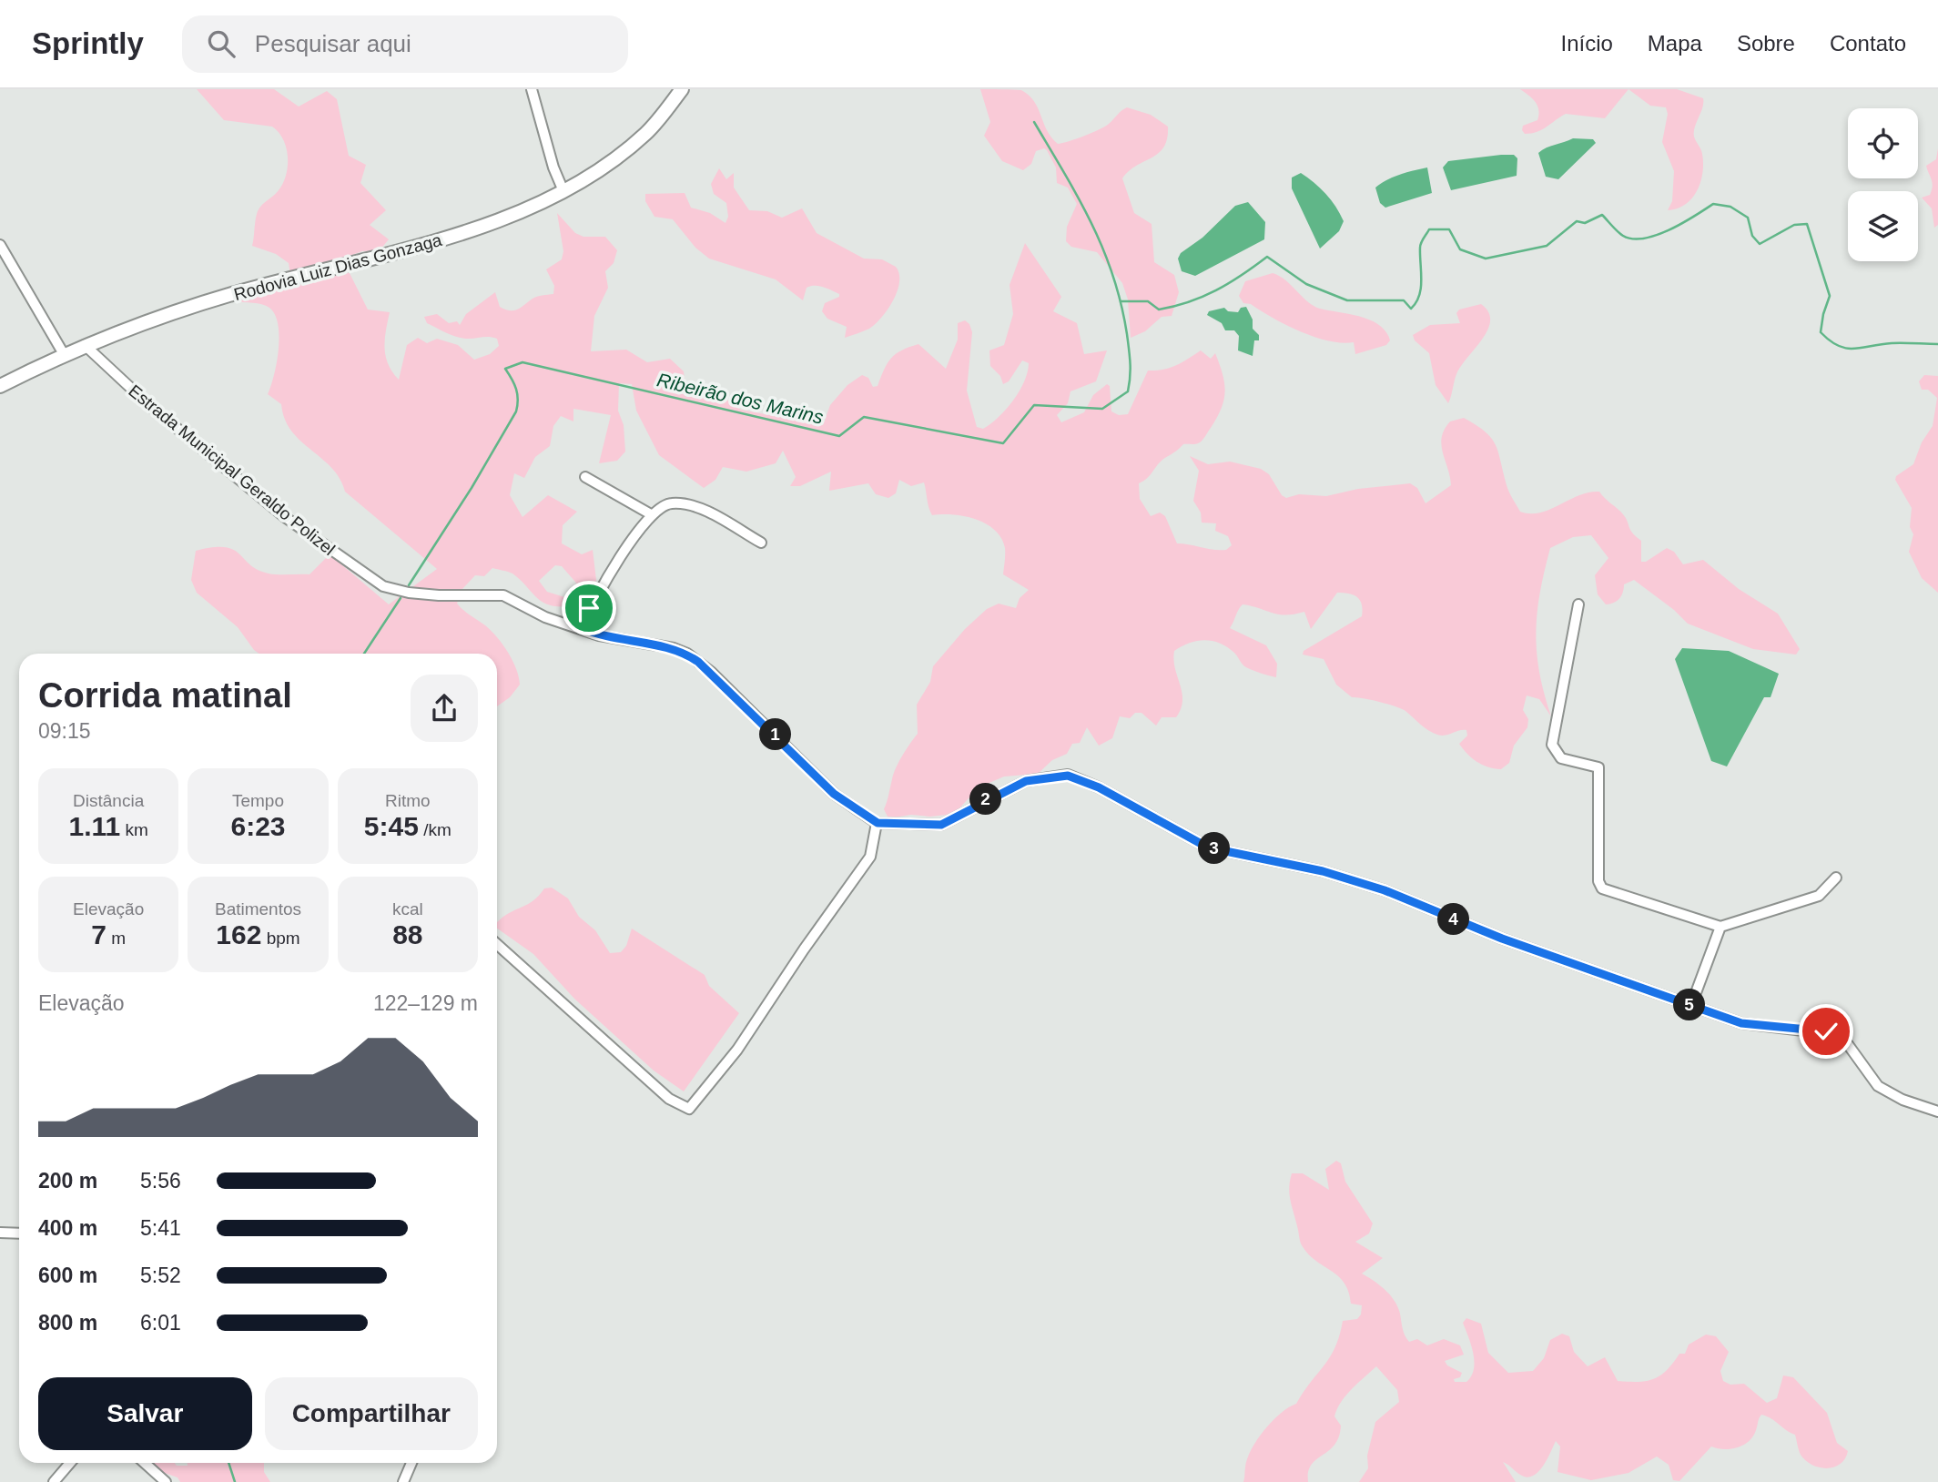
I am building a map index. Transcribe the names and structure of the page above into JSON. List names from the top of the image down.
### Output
{
  "streets": {
    "main road": ["Rodovia Luiz Dias Gonzaga"],
    "street": ["Estrada Municipal Geraldo Polizel"]
  },
  "crossings": [
    ["Rodovia Luiz Dias Gonzaga", "Estrada Municipal Geraldo Polizel"]
  ],
  "water": ["Ribeirão dos Marins"],
  "page": {
    "header": "Sprintly",
    "search": "Pesquisar aqui",
    "nav": [
      "Início",
      "Mapa",
      "Sobre",
      "Contato"
    ],
    "heading": ["Corrida matinal", "09:15"],
    "pins": [
      "1",
      "2",
      "3",
      "4",
      "5"
    ],
    "stats": [
      ["Distância", "1.11 km"],
      ["Tempo", "6:23"],
      ["Ritmo", "5:45 /km"],
      ["Elevação", "7 m"],
      ["Batimentos", "162 bpm"],
      ["kcal", "88"]
    ],
    "chart": ["Elevação", "122–129 m"],
    "list": [
      {
        "name": "200 m",
        "note": "5:56"
      },
      {
        "name": "400 m",
        "note": "5:41"
      },
      {
        "name": "600 m",
        "note": "5:52"
      },
      {
        "name": "800 m",
        "note": "6:01"
      }
    ],
    "buttons": ["Salvar", "Compartilhar"]
  }
}
